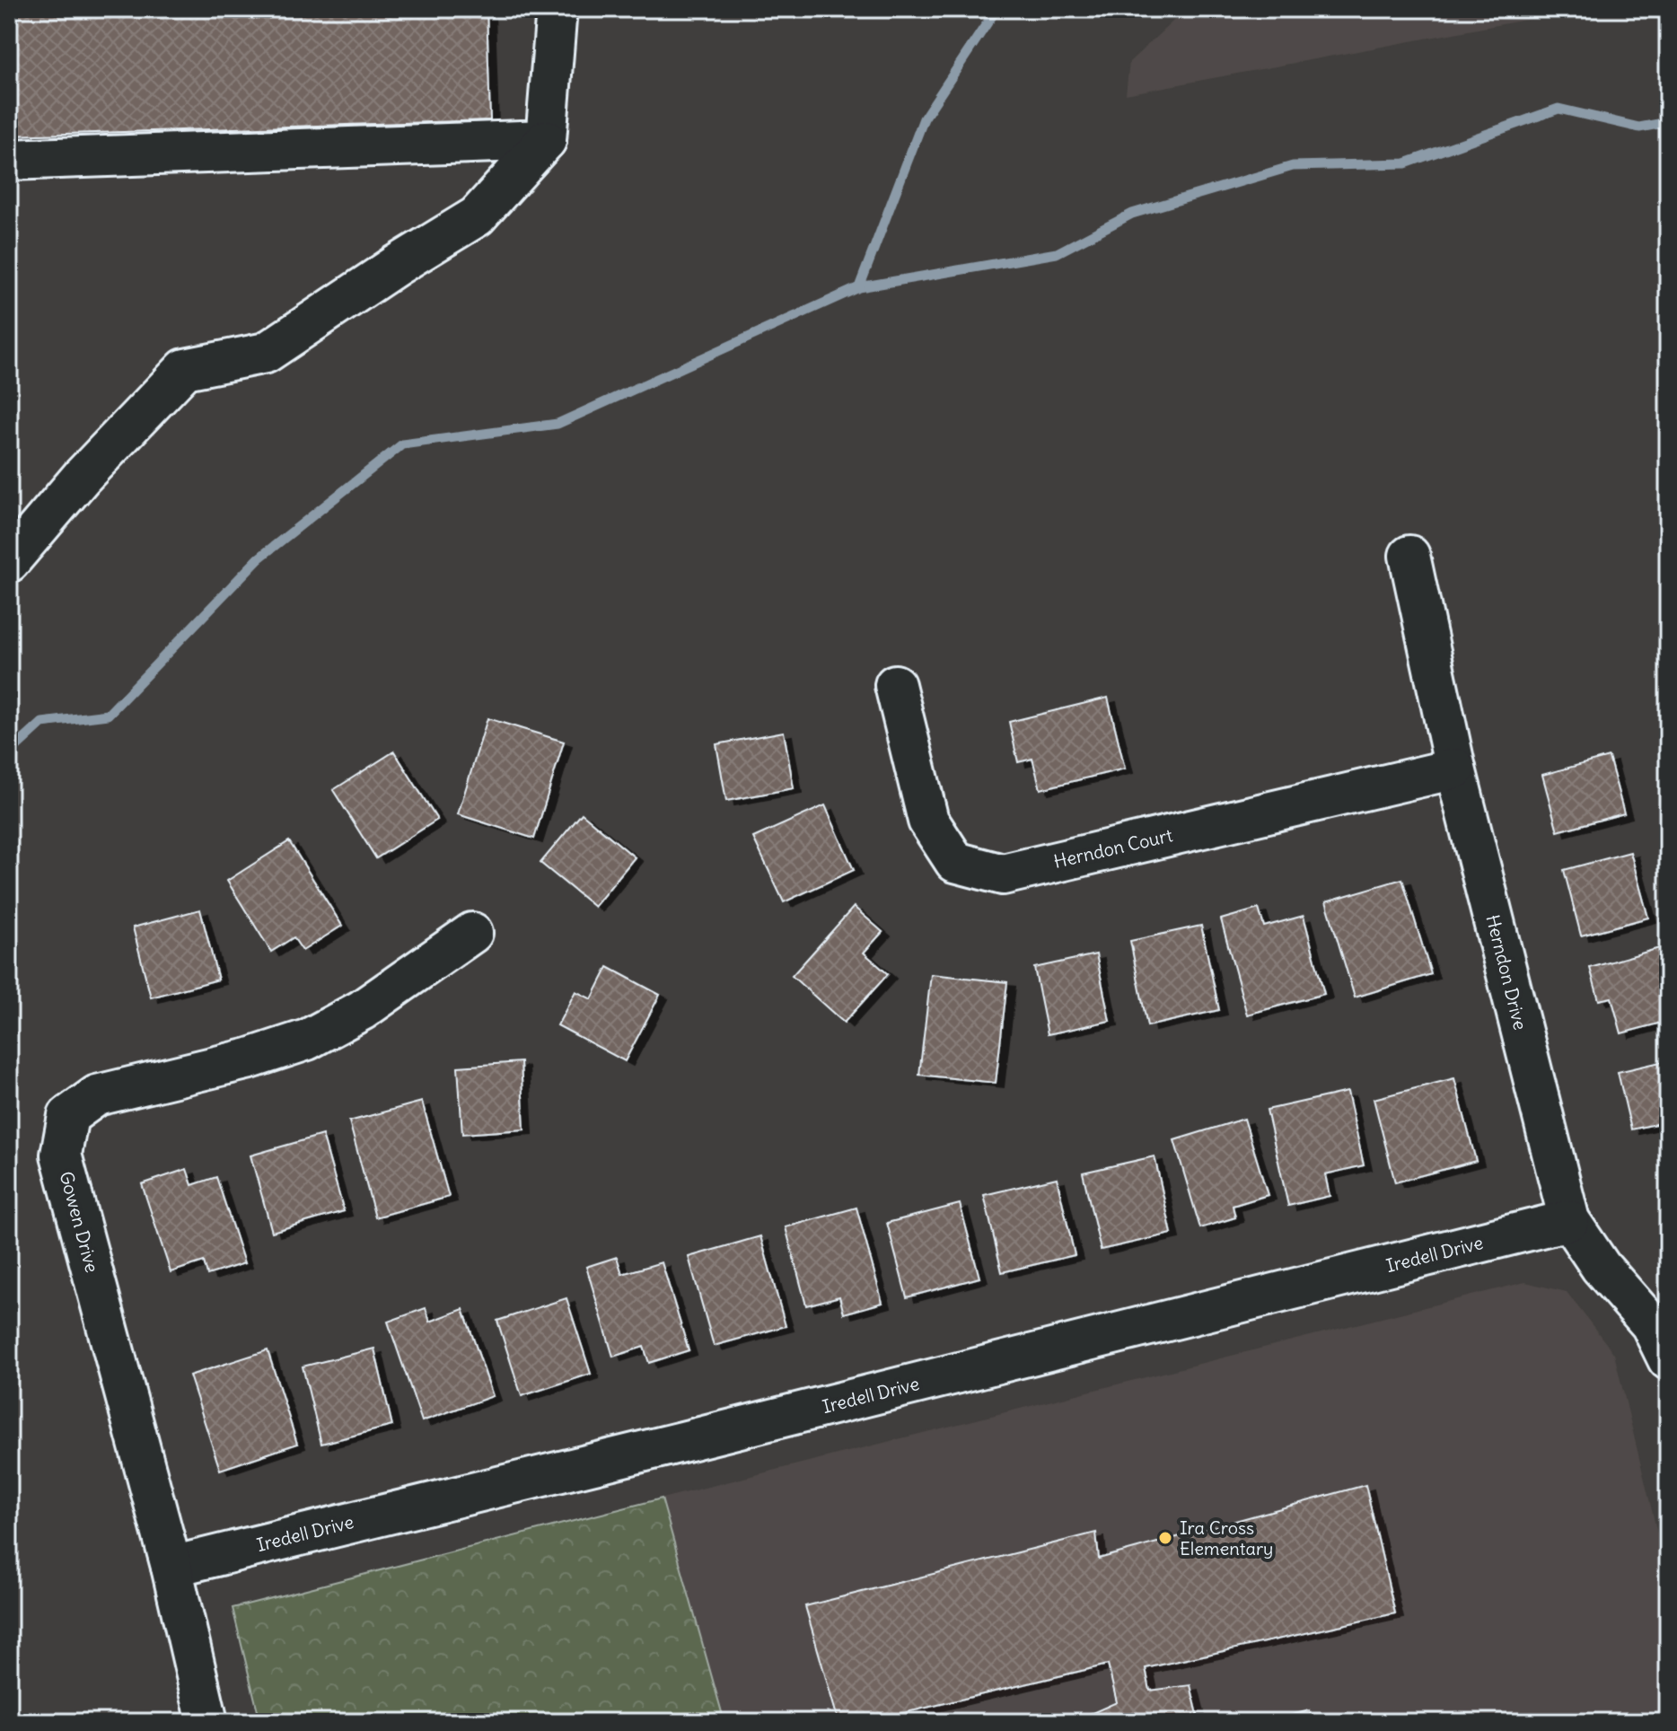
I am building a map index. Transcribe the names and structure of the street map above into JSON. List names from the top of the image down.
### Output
{
  "streets": {
    "street": [
      "Herndon Court",
      "Herndon Drive",
      "Gowen Drive",
      "Iredell Drive"
    ]
  },
  "crossings": [
    ["Herndon Court", "Herndon Drive"],
    ["Herndon Drive", "Iredell Drive"],
    ["Gowen Drive", "Iredell Drive"]
  ],
  "places": ["Ira Cross Elementary"]
}
